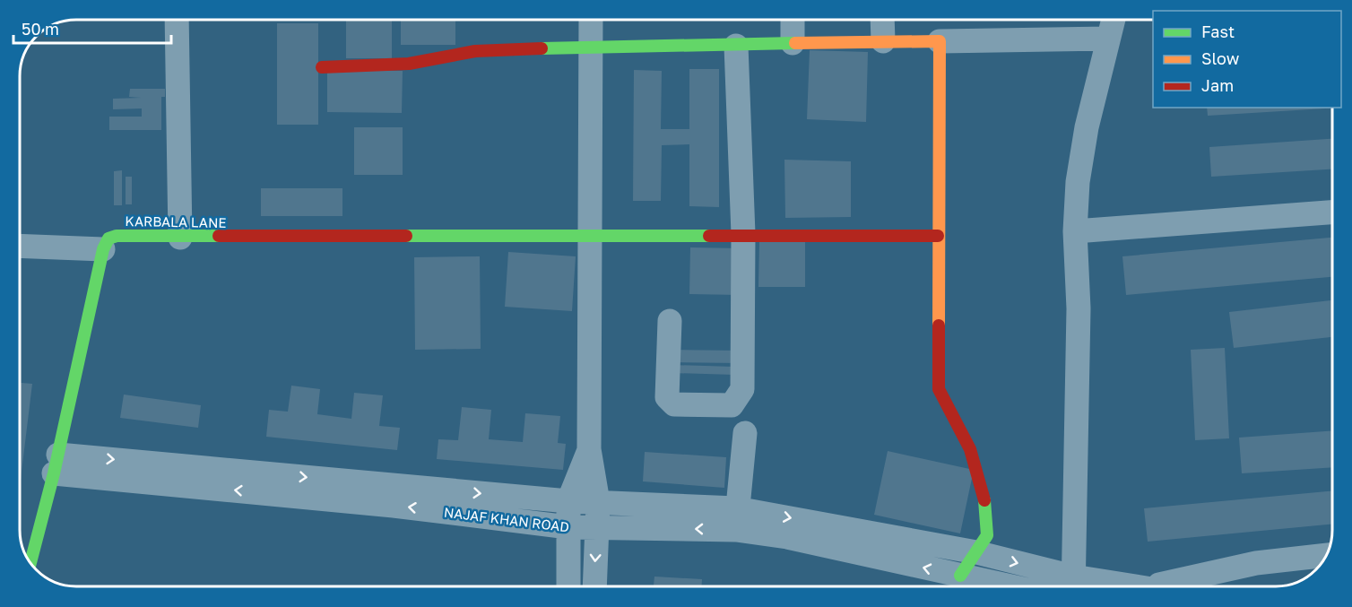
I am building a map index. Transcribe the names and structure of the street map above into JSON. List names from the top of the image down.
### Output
{
  "streets": {
    "street": ["KARBALA LANE", "NAJAF KHAN ROAD"]
  },
  "legend": ["Fast", "Slow", "Jam"],
  "scale_bar": "50 m"
}
